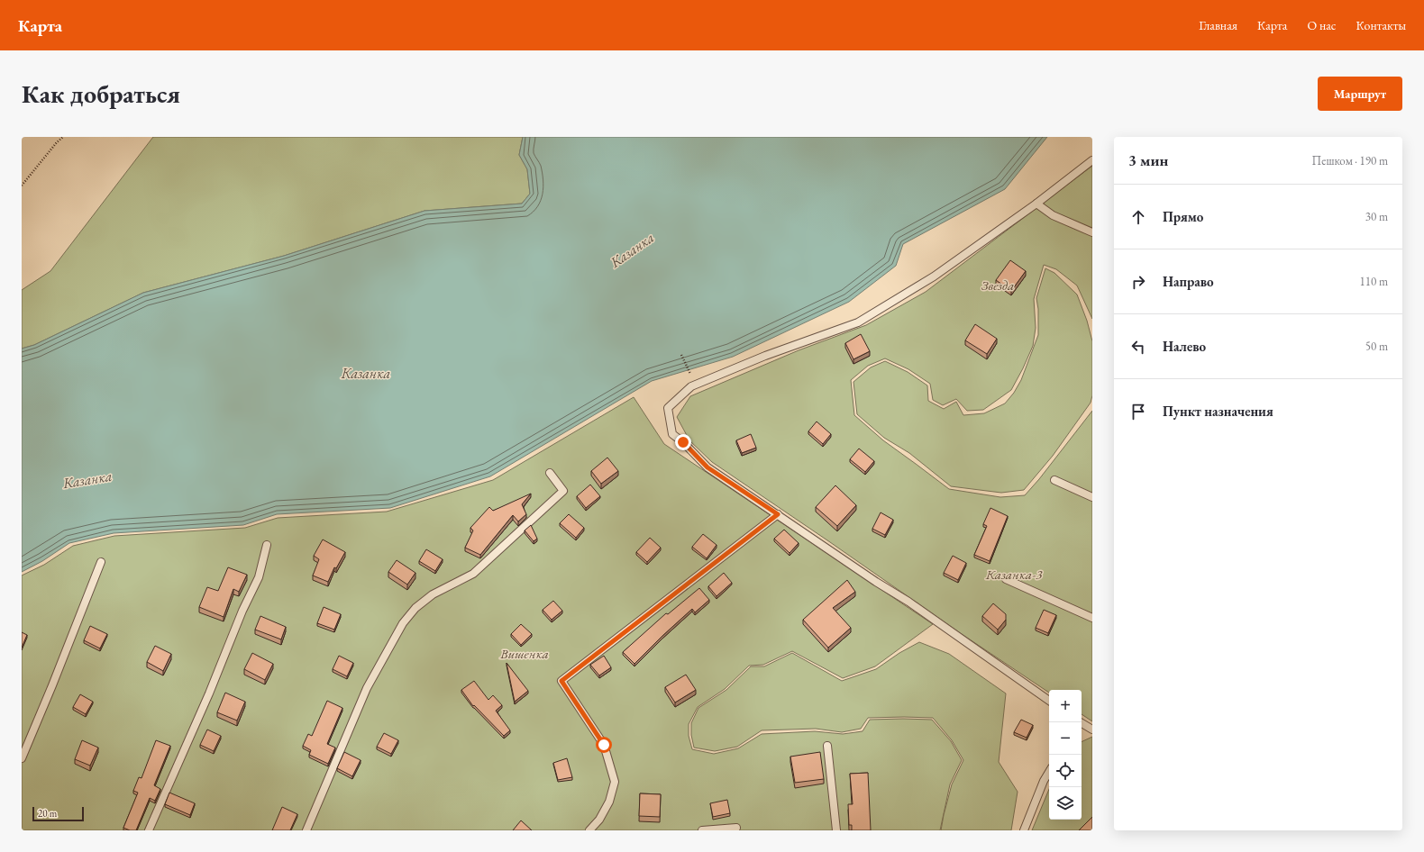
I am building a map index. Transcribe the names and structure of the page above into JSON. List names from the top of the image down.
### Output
{
  "water": ["Казанка"],
  "parks": ["Звезда", "Казанка-3", "Вишенка"],
  "scale_bar": "20 m",
  "page": {
    "header": "Карта",
    "nav": [
      "Главная",
      "Карта",
      "О нас",
      "Контакты"
    ],
    "buttons": "Маршрут",
    "title": "Как добраться",
    "heading": ["3 мин", "Пешком · 190 m"],
    "list": [
      ["Прямо", "30 m"],
      ["Направо", "110 m"],
      ["Налево", "50 m"],
      "Пункт назначения"
    ],
    "map_buttons": ["+", "−"],
    "scale": "20 m"
  }
}
